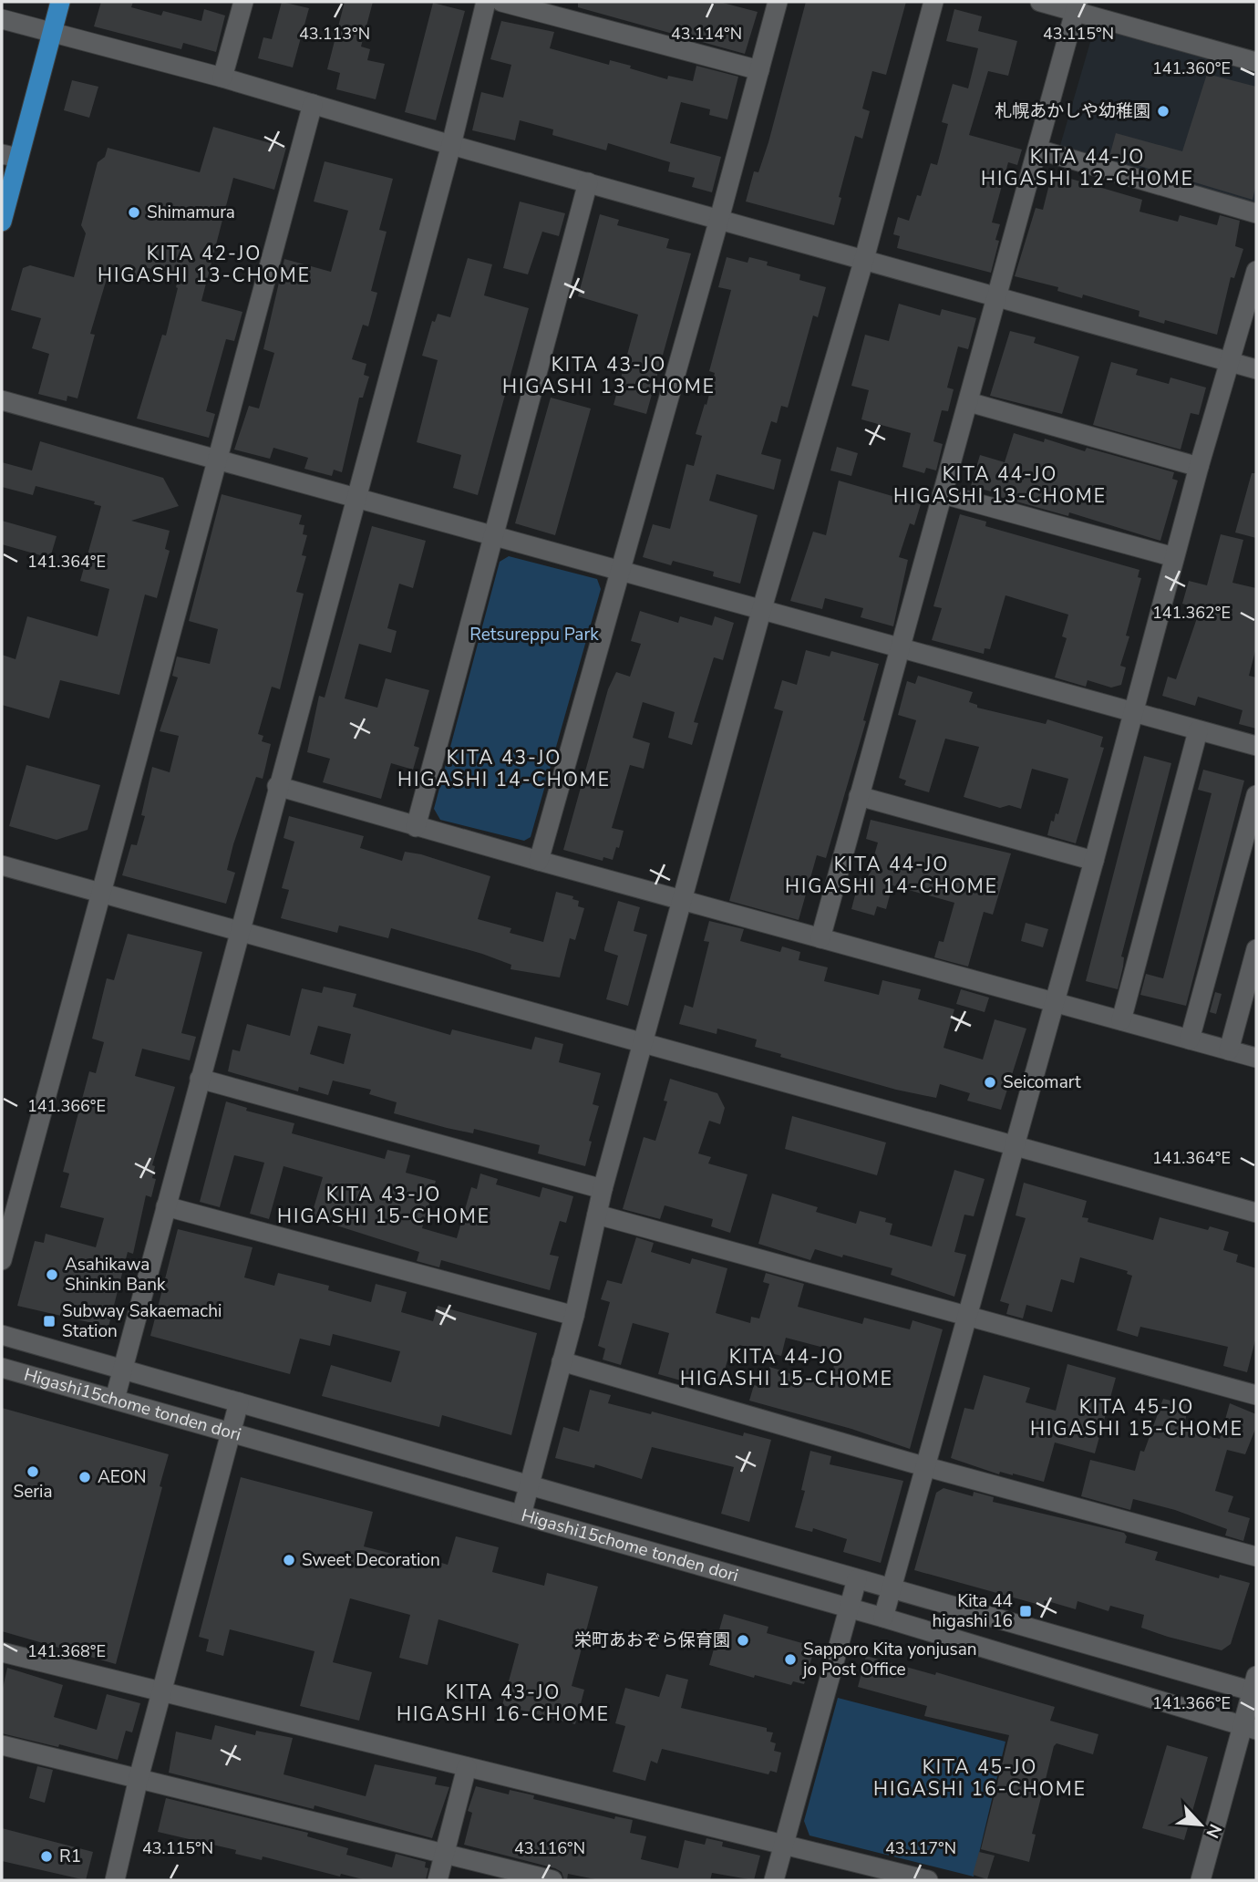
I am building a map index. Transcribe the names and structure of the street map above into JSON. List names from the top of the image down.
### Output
{
  "streets": {
    "street": ["Higashi15chome tonden dori"]
  },
  "districts": [
    "KITA 44-JO HIGASHI 12-CHOME",
    "KITA 42-JO HIGASHI 13-CHOME",
    "KITA 43-JO HIGASHI 13-CHOME",
    "KITA 44-JO HIGASHI 13-CHOME",
    "KITA 43-JO HIGASHI 14-CHOME",
    "KITA 44-JO HIGASHI 14-CHOME",
    "KITA 43-JO HIGASHI 15-CHOME",
    "KITA 44-JO HIGASHI 15-CHOME",
    "KITA 45-JO HIGASHI 15-CHOME",
    "KITA 43-JO HIGASHI 16-CHOME",
    "KITA 45-JO HIGASHI 16-CHOME"
  ],
  "parks": ["Retsureppu Park"],
  "places": {
    "other": [
      "札幌あかしや幼稚園",
      "Shimamura",
      "Seicomart",
      "Asahikawa Shinkin Bank",
      "Seria",
      "AEON",
      "Sweet Decoration",
      "栄町あおぞら保育園",
      "Sapporo Kita yonjusan jo Post Office",
      "R1"
    ],
    "transit": ["Subway Sakaemachi Station", "Kita 44 higashi 16"]
  },
  "north": "bottom right",
  "coordinates": [
    "43.113°N",
    "43.114°N",
    "43.115°N",
    "141.360°E",
    "141.364°E",
    "141.362°E",
    "141.366°E",
    "141.368°E",
    "43.116°N",
    "43.117°N"
  ]
}
